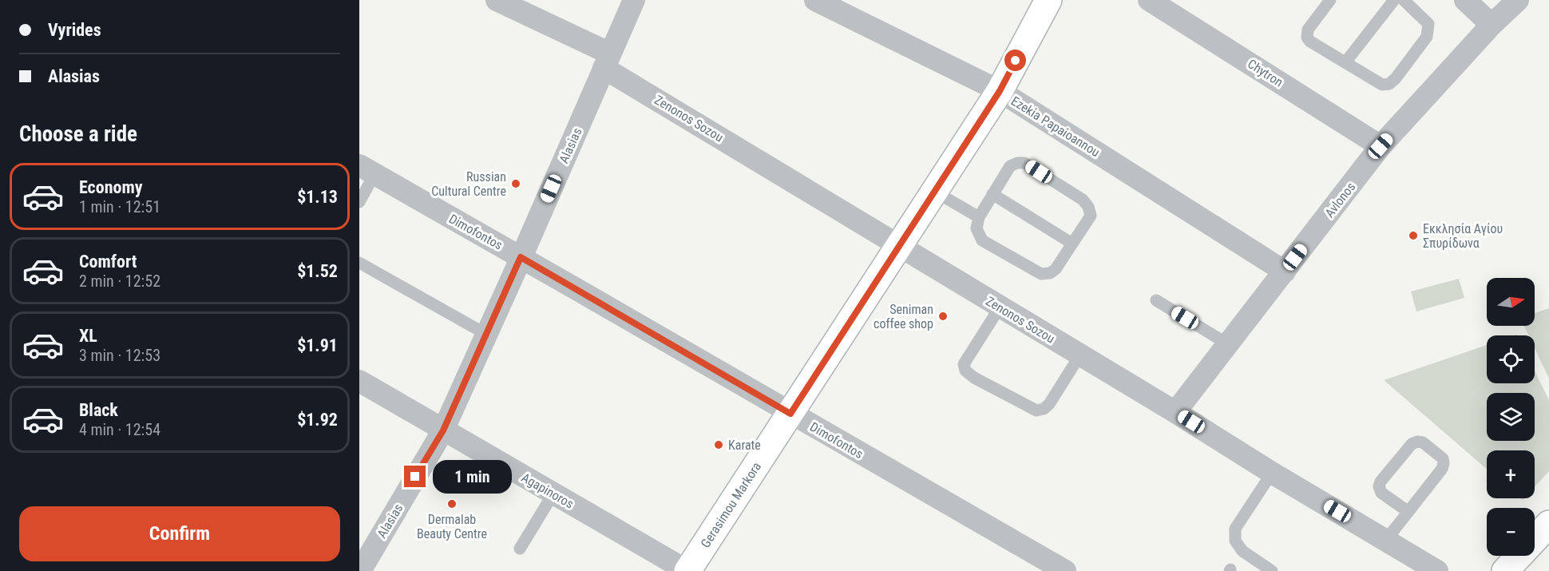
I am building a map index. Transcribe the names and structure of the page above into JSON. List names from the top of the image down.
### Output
{
  "streets": {
    "street": [
      "Chytron",
      "Zenonos Sozou",
      "Ezekia Papaioannou",
      "Alasias",
      "Avlonos",
      "Dimofontos",
      "Agapinoros",
      "Gerasimou Markora"
    ]
  },
  "crossings": [
    ["Chytron", "Avlonos"],
    ["Zenonos Sozou", "Alasias"],
    ["Zenonos Sozou", "Avlonos"],
    ["Zenonos Sozou", "Gerasimou Markora"],
    ["Ezekia Papaioannou", "Avlonos"],
    ["Ezekia Papaioannou", "Gerasimou Markora"],
    ["Alasias", "Dimofontos"],
    ["Alasias", "Agapinoros"],
    ["Dimofontos", "Gerasimou Markora"],
    ["Agapinoros", "Gerasimou Markora"]
  ],
  "places": [
    "Russian Cultural Centre",
    "Εκκλησία Αγίου Σπυρίδωνα",
    "Seniman coffee shop",
    "Karate",
    "Dermalab Beauty Centre"
  ],
  "north": "right",
  "page": {
    "banner": ["Vyrides", "Alasias"],
    "heading": "Choose a ride",
    "list": [
      {
        "name": "Economy",
        "note": "1 min · 12:51",
        "value": "$1.13"
      },
      {
        "name": "Comfort",
        "note": "2 min · 12:52",
        "value": "$1.52"
      },
      {
        "name": "XL",
        "note": "3 min · 12:53",
        "value": "$1.91"
      },
      {
        "name": "Black",
        "note": "4 min · 12:54",
        "value": "$1.92"
      }
    ],
    "map_buttons": ["+", "−"],
    "bubble": "1 min",
    "buttons": "Confirm"
  }
}
